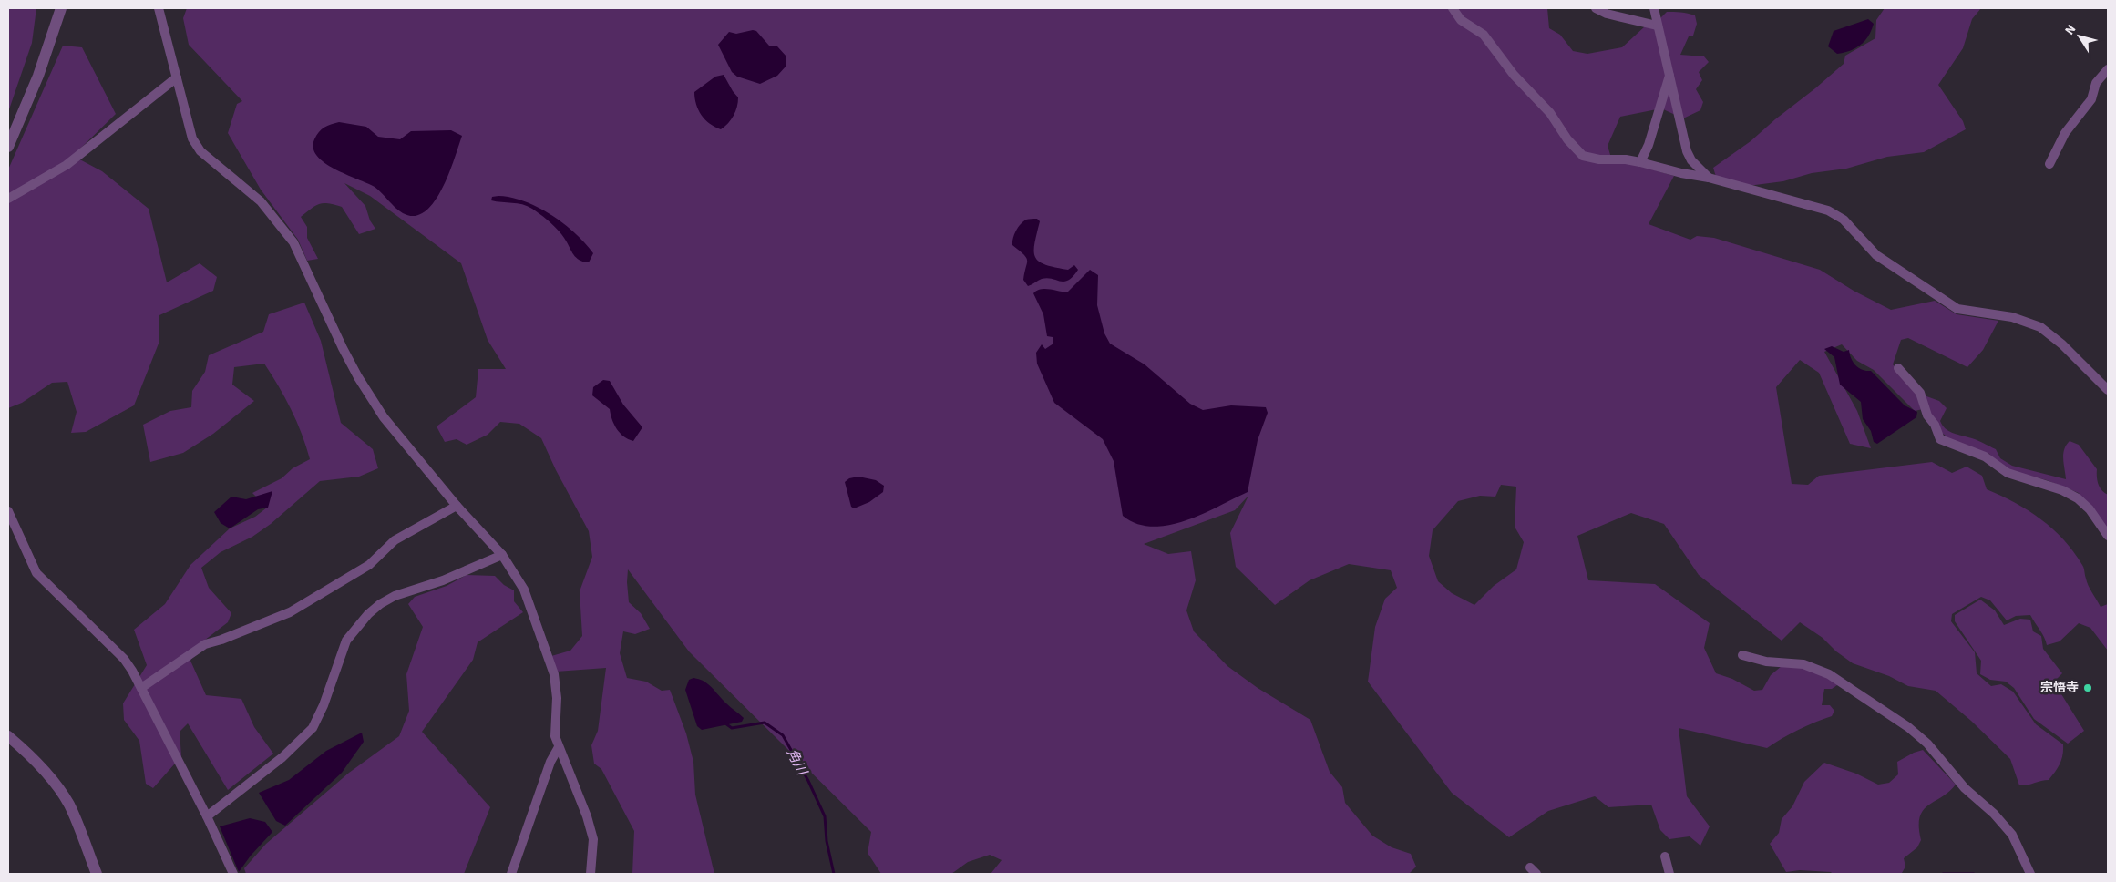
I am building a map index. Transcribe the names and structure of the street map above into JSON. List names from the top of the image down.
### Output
{
  "water": ["角川"],
  "places": ["宗悟寺"],
  "north": "top left"
}
